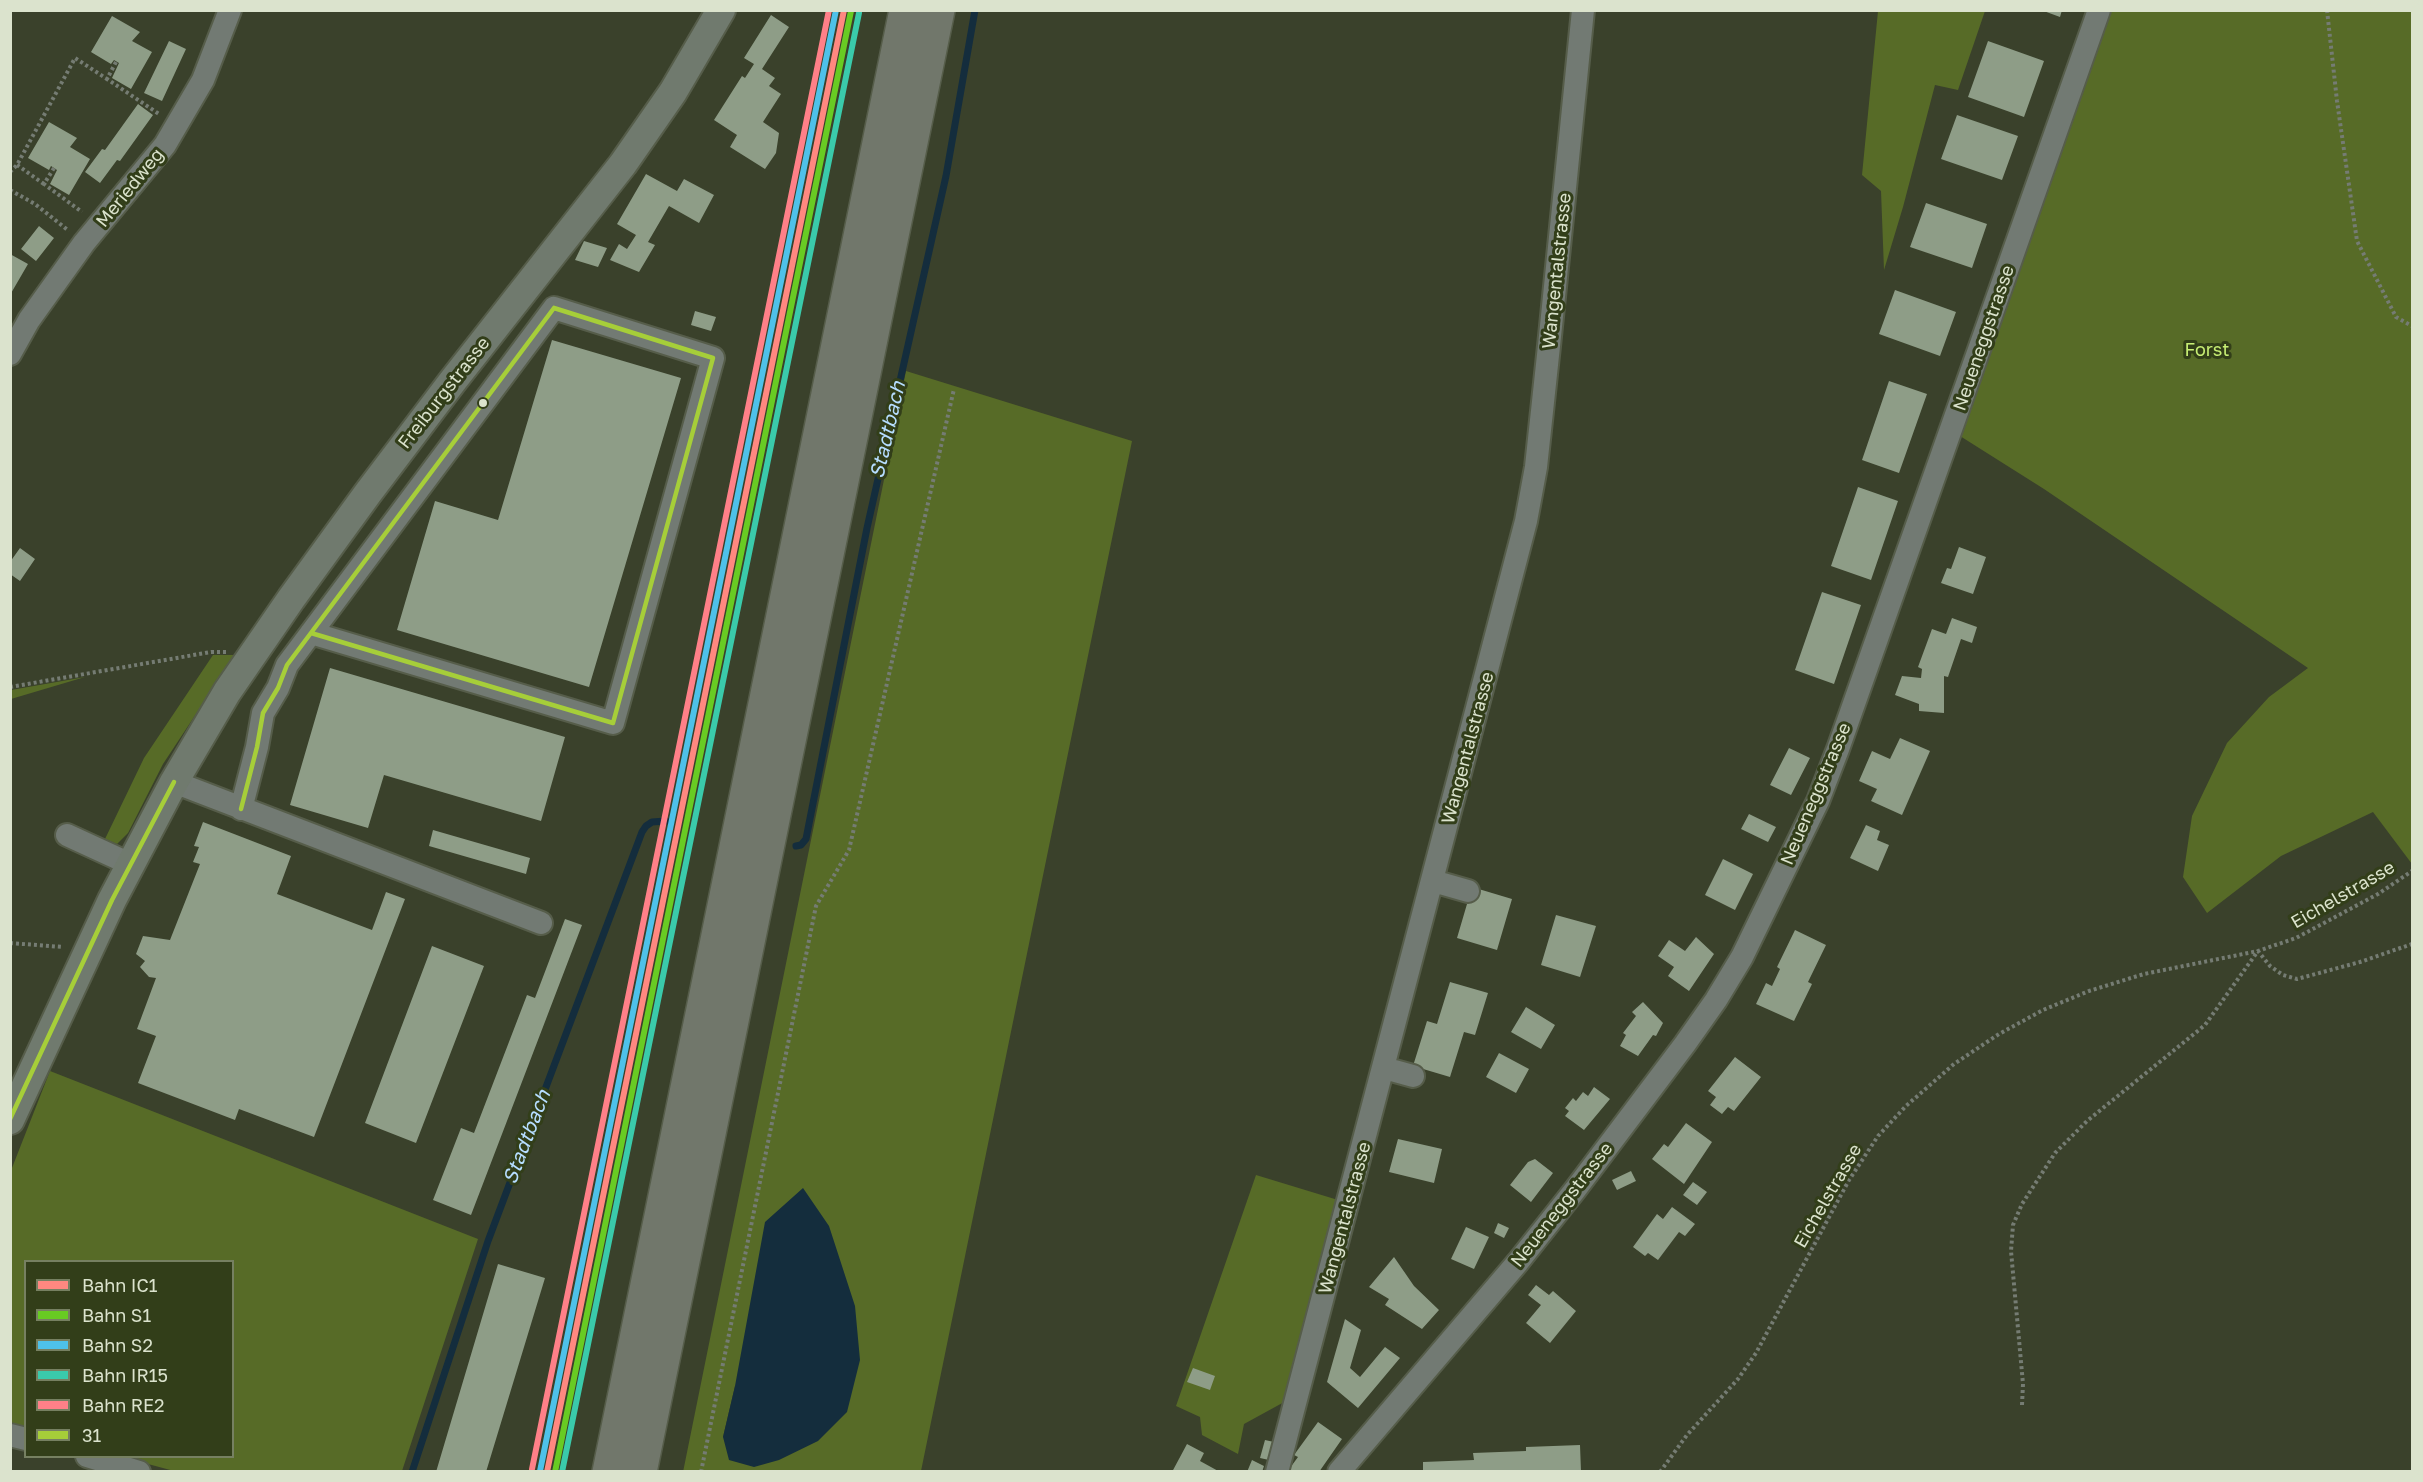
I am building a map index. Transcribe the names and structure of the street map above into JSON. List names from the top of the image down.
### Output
{
  "streets": {
    "main road": ["Freiburgstrasse"],
    "street": ["Meriedweg", "Wangentalstrasse", "Neueneggstrasse"],
    "path": ["Eichelstrasse"]
  },
  "water": ["Stadtbach"],
  "parks": ["Forst"],
  "lines": [
    "rail line IC1",
    "rail line S2",
    "rail line RE2",
    "rail line S1",
    "rail line IR15",
    "transit line 31"
  ],
  "legend": [
    "Bahn IC1",
    "Bahn S1",
    "Bahn S2",
    "Bahn IR15",
    "Bahn RE2",
    "31"
  ]
}
